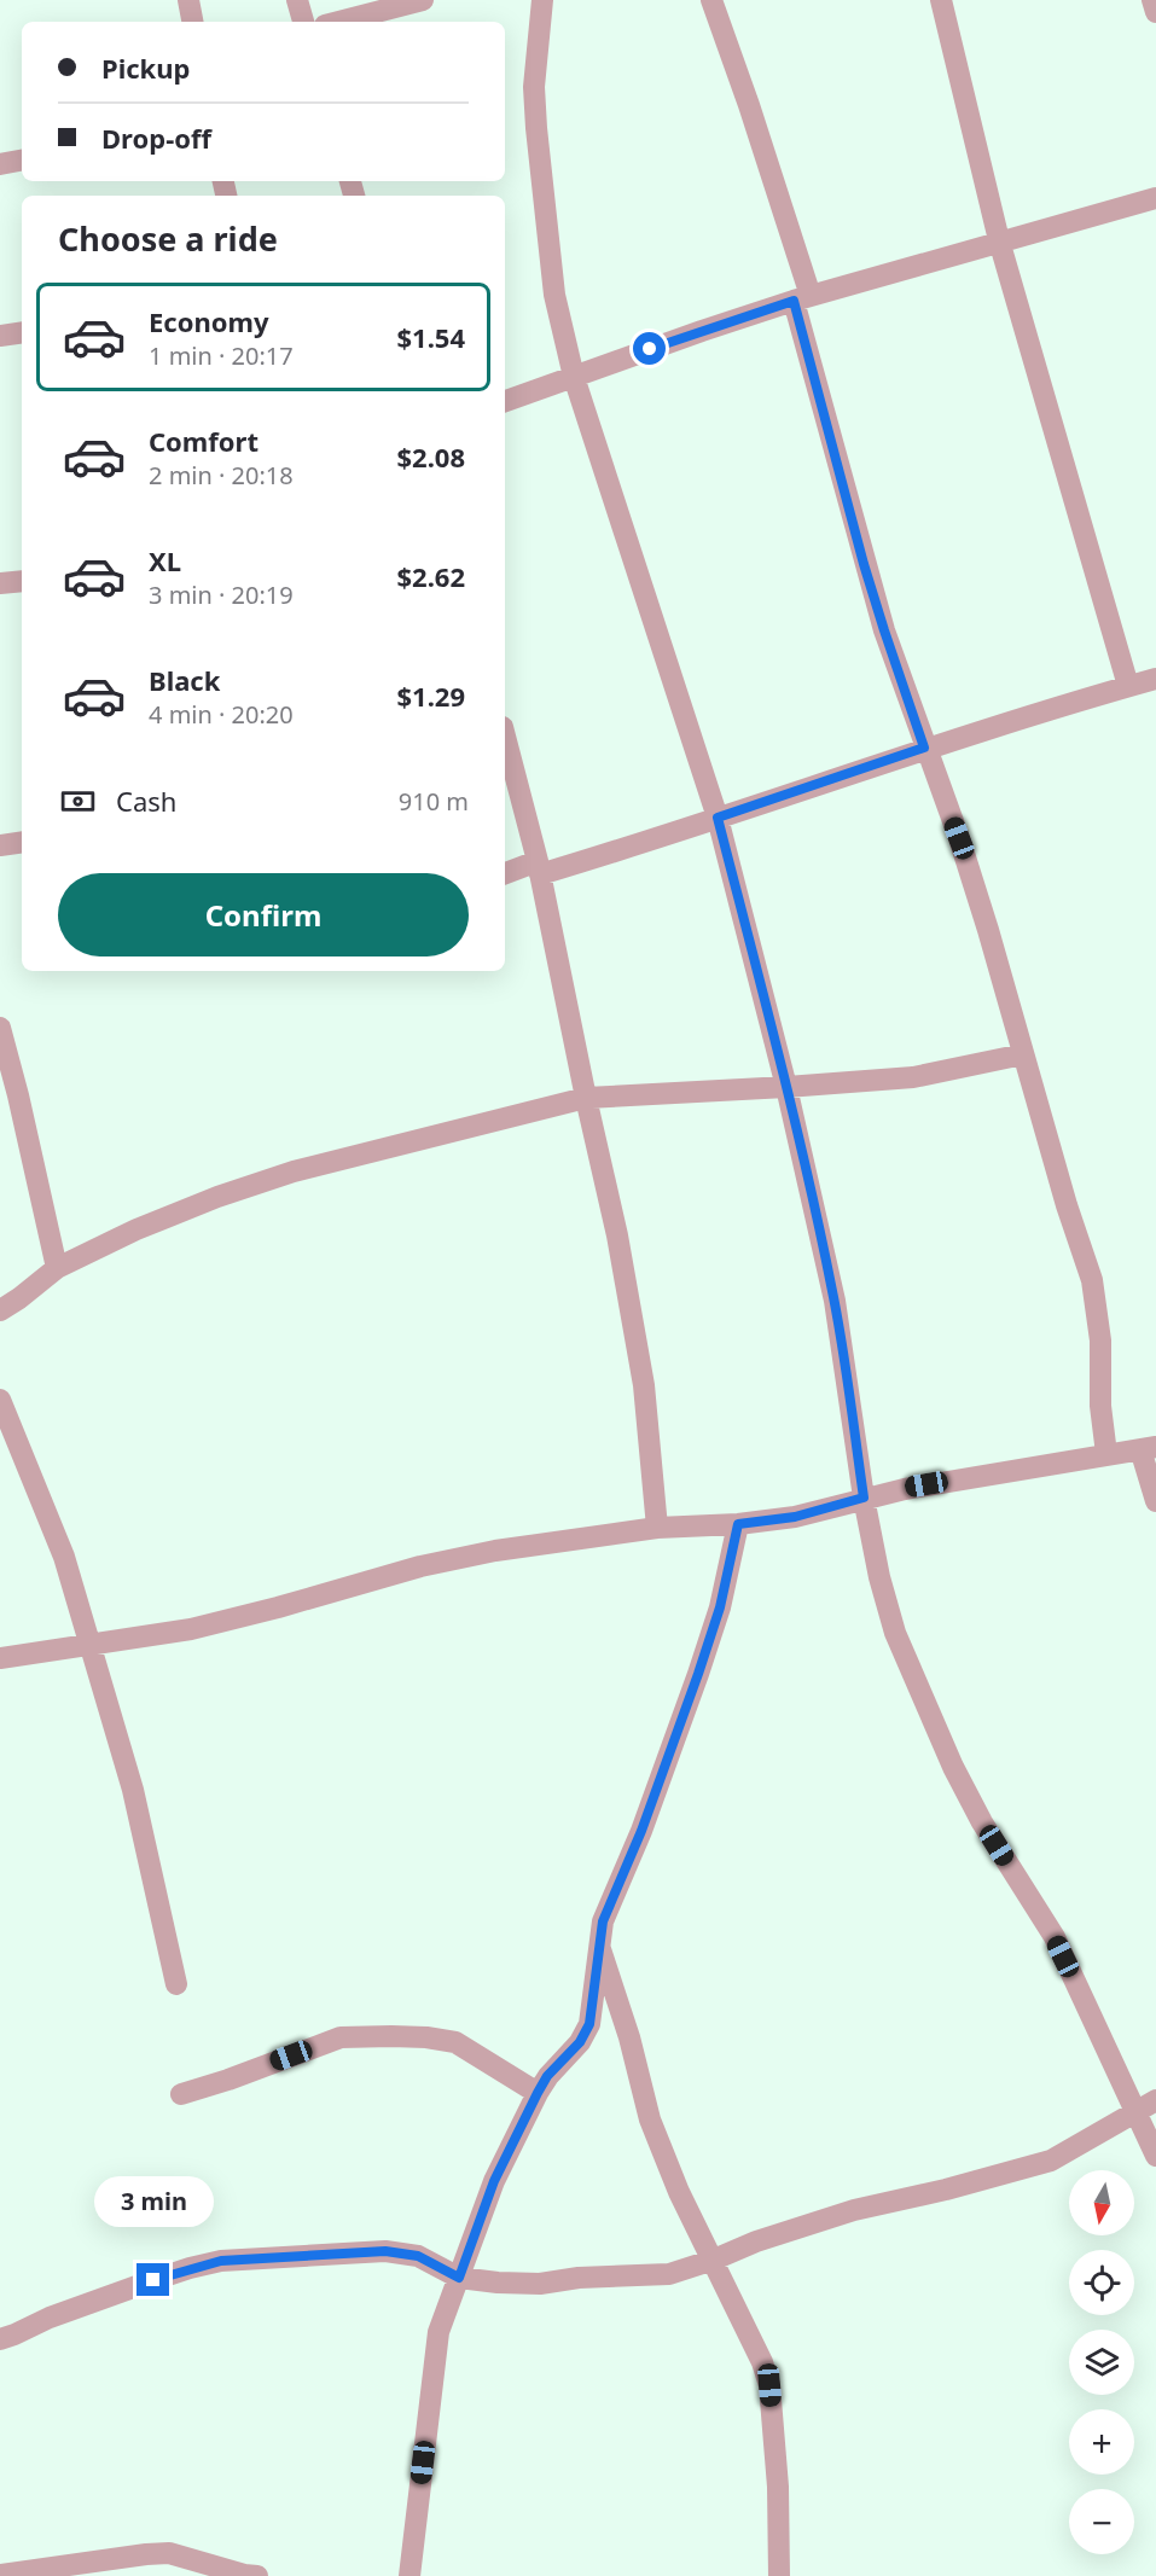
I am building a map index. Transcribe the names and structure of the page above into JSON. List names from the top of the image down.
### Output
{
  "north": "bottom",
  "page": {
    "banner": ["Pickup", "Drop-off"],
    "heading": "Choose a ride",
    "list": [
      {
        "name": "Economy",
        "note": "1 min · 20:17",
        "value": "$1.54"
      },
      {
        "name": "Comfort",
        "note": "2 min · 20:18",
        "value": "$2.08"
      },
      {
        "name": "XL",
        "note": "3 min · 20:19",
        "value": "$2.62"
      },
      {
        "name": "Black",
        "note": "4 min · 20:20",
        "value": "$1.29"
      }
    ],
    "pay": ["Cash", "910 m"],
    "buttons": "Confirm",
    "map_buttons": ["+", "−"],
    "bubble": "3 min"
  }
}
